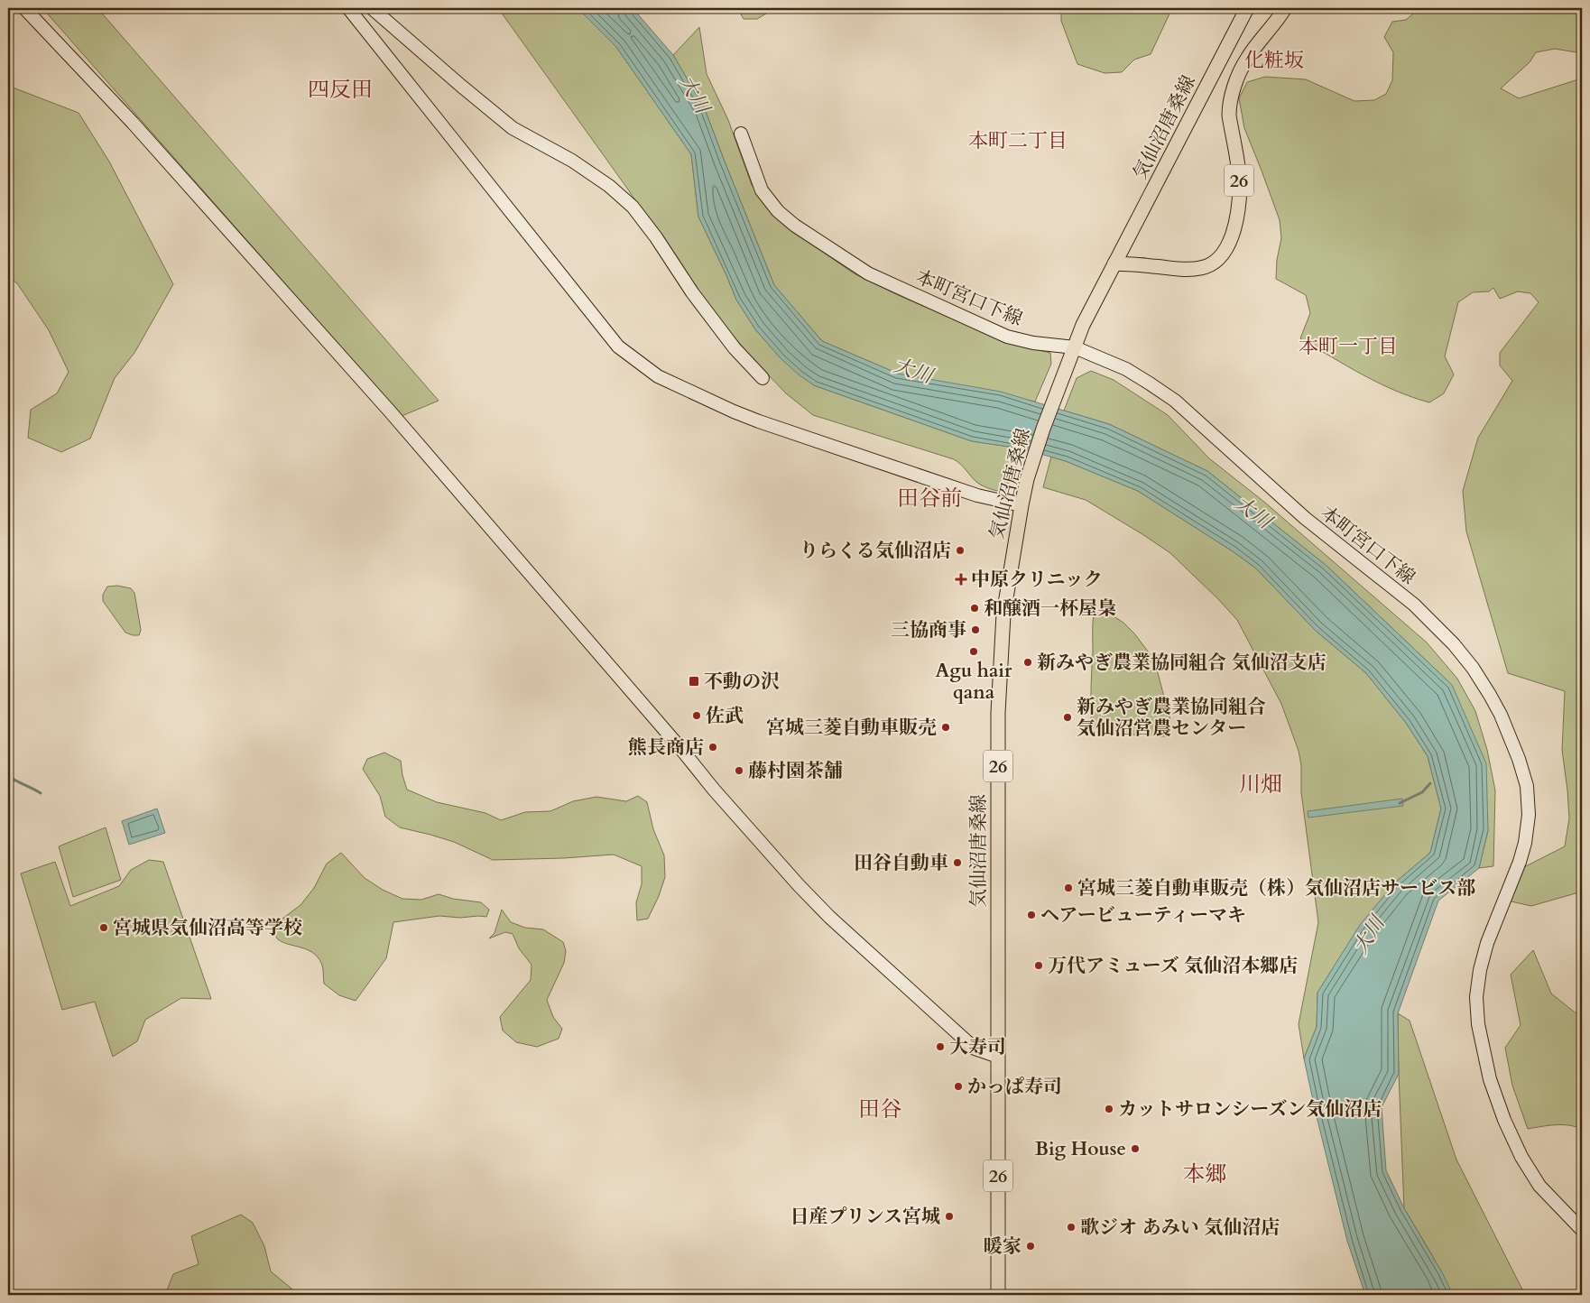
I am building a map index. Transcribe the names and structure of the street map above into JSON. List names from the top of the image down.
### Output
{
  "streets": {
    "main road": ["気仙沼唐桑線", "26"],
    "street": ["本町宮口下線"]
  },
  "crossings": [
    ["気仙沼唐桑線", "26"],
    ["気仙沼唐桑線", "本町宮口下線"]
  ],
  "districts": [
    "化粧坂",
    "四反田",
    "本町二丁目",
    "本町一丁目",
    "田谷前",
    "川畑",
    "田谷",
    "本郷"
  ],
  "water": ["大川"],
  "places": {
    "other": [
      "りらくる気仙沼店",
      "和醸酒一杯屋梟",
      "三協商事",
      "Agu hair qana",
      "新みやぎ農業協同組合 気仙沼支店",
      "佐武",
      "新みやぎ農業協同組合 気仙沼営農センター",
      "宮城三菱自動車販売",
      "熊長商店",
      "藤村園茶舗",
      "田谷自動車",
      "宮城三菱自動車販売（株）気仙沼店サービス部",
      "ヘアービューティーマキ",
      "宮城県気仙沼高等学校",
      "万代アミューズ 気仙沼本郷店",
      "大寿司",
      "かっぱ寿司",
      "カットサロンシーズン気仙沼店",
      "Big House",
      "日産プリンス宮城",
      "歌ジオ あみい 気仙沼店",
      "暖家"
    ],
    "health": ["中原クリニック"],
    "transit": ["不動の沢"]
  }
}
